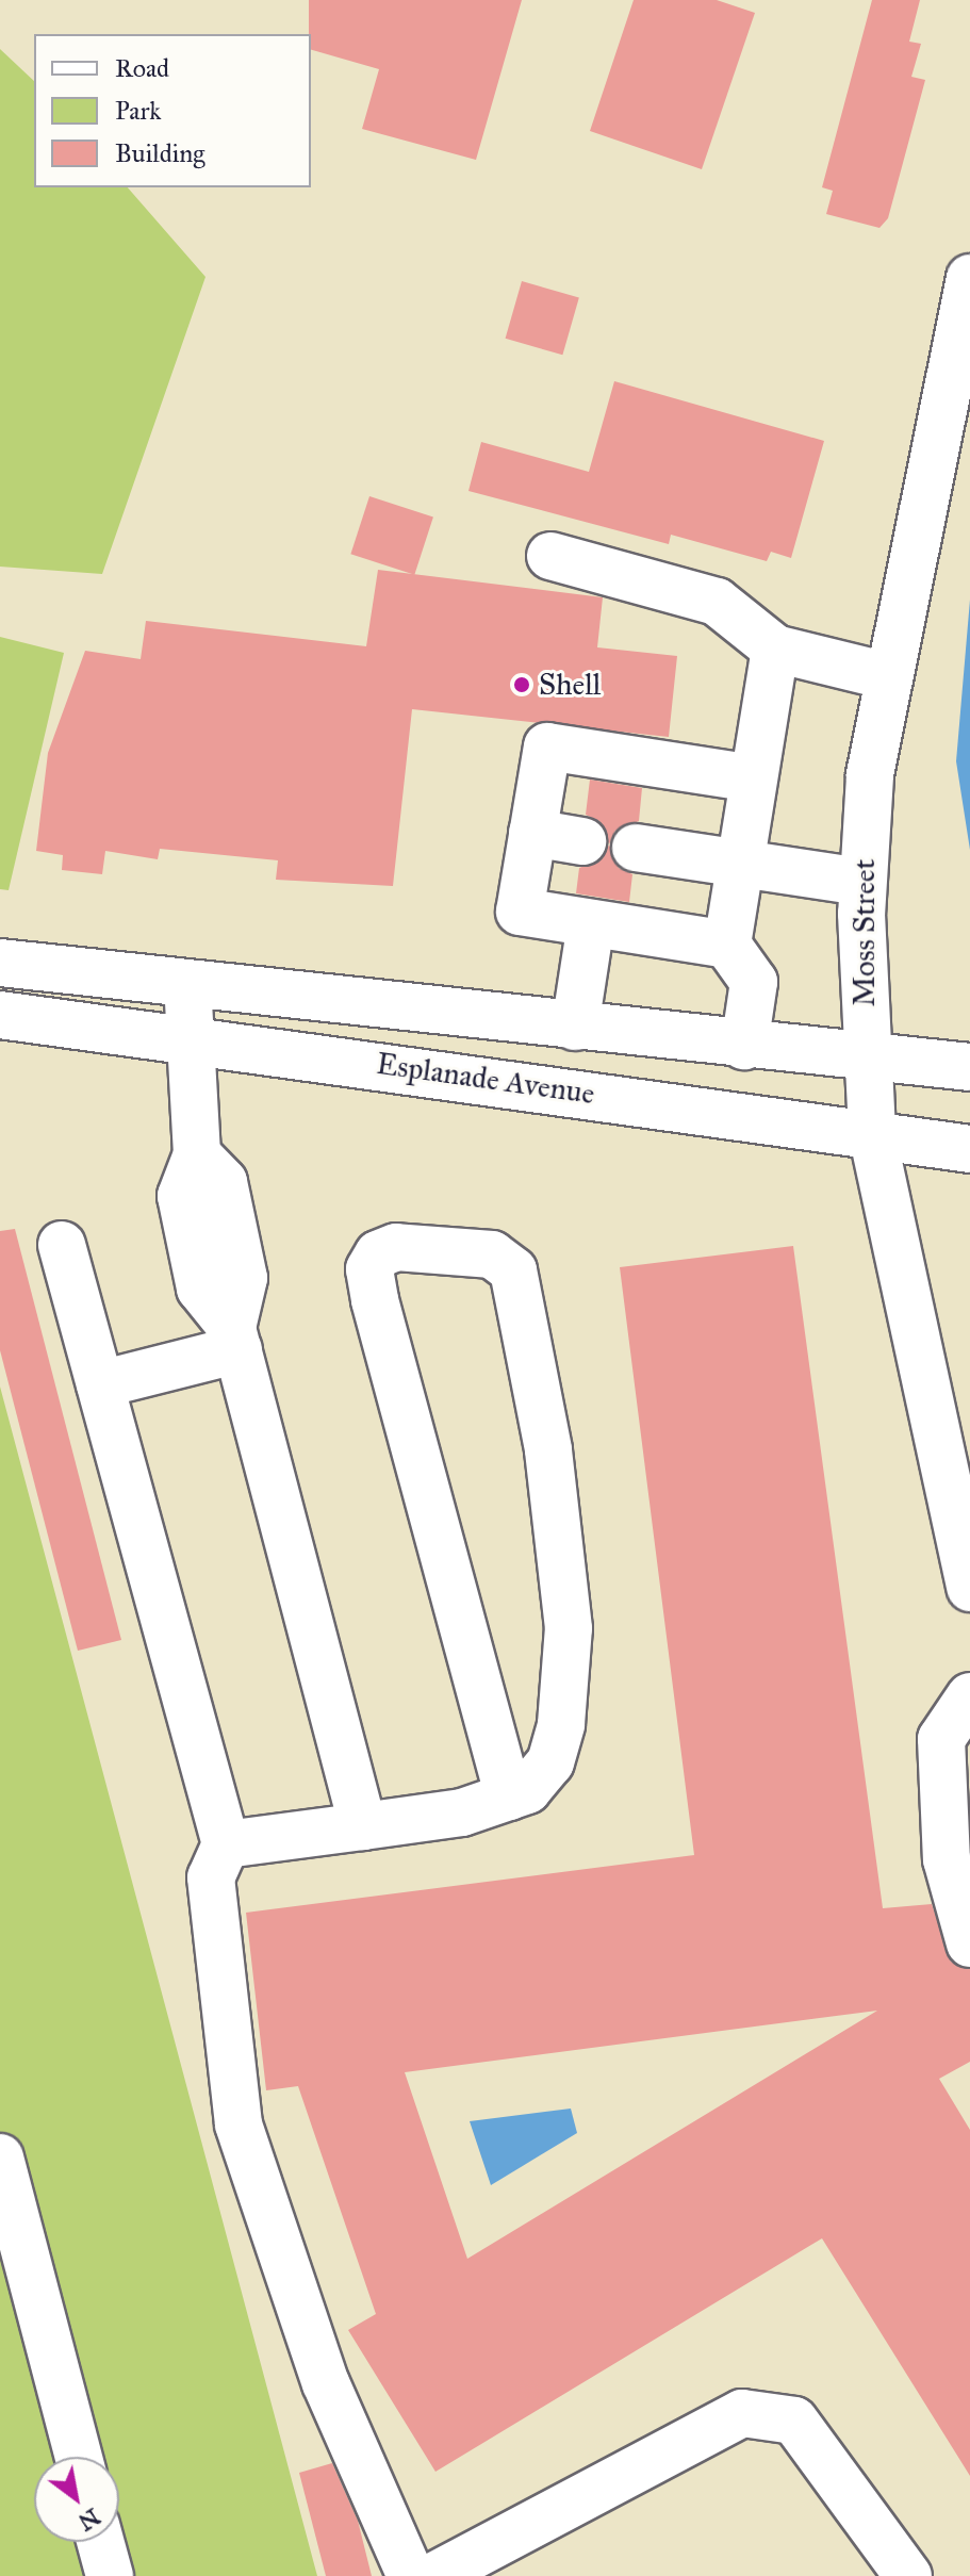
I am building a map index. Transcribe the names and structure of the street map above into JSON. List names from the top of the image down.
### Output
{
  "streets": {
    "street": ["Moss Street", "Esplanade Avenue"]
  },
  "crossings": [
    ["Moss Street", "Esplanade Avenue"]
  ],
  "places": ["Shell"],
  "legend": ["Road", "Park", "Building"],
  "north": "bottom right"
}
